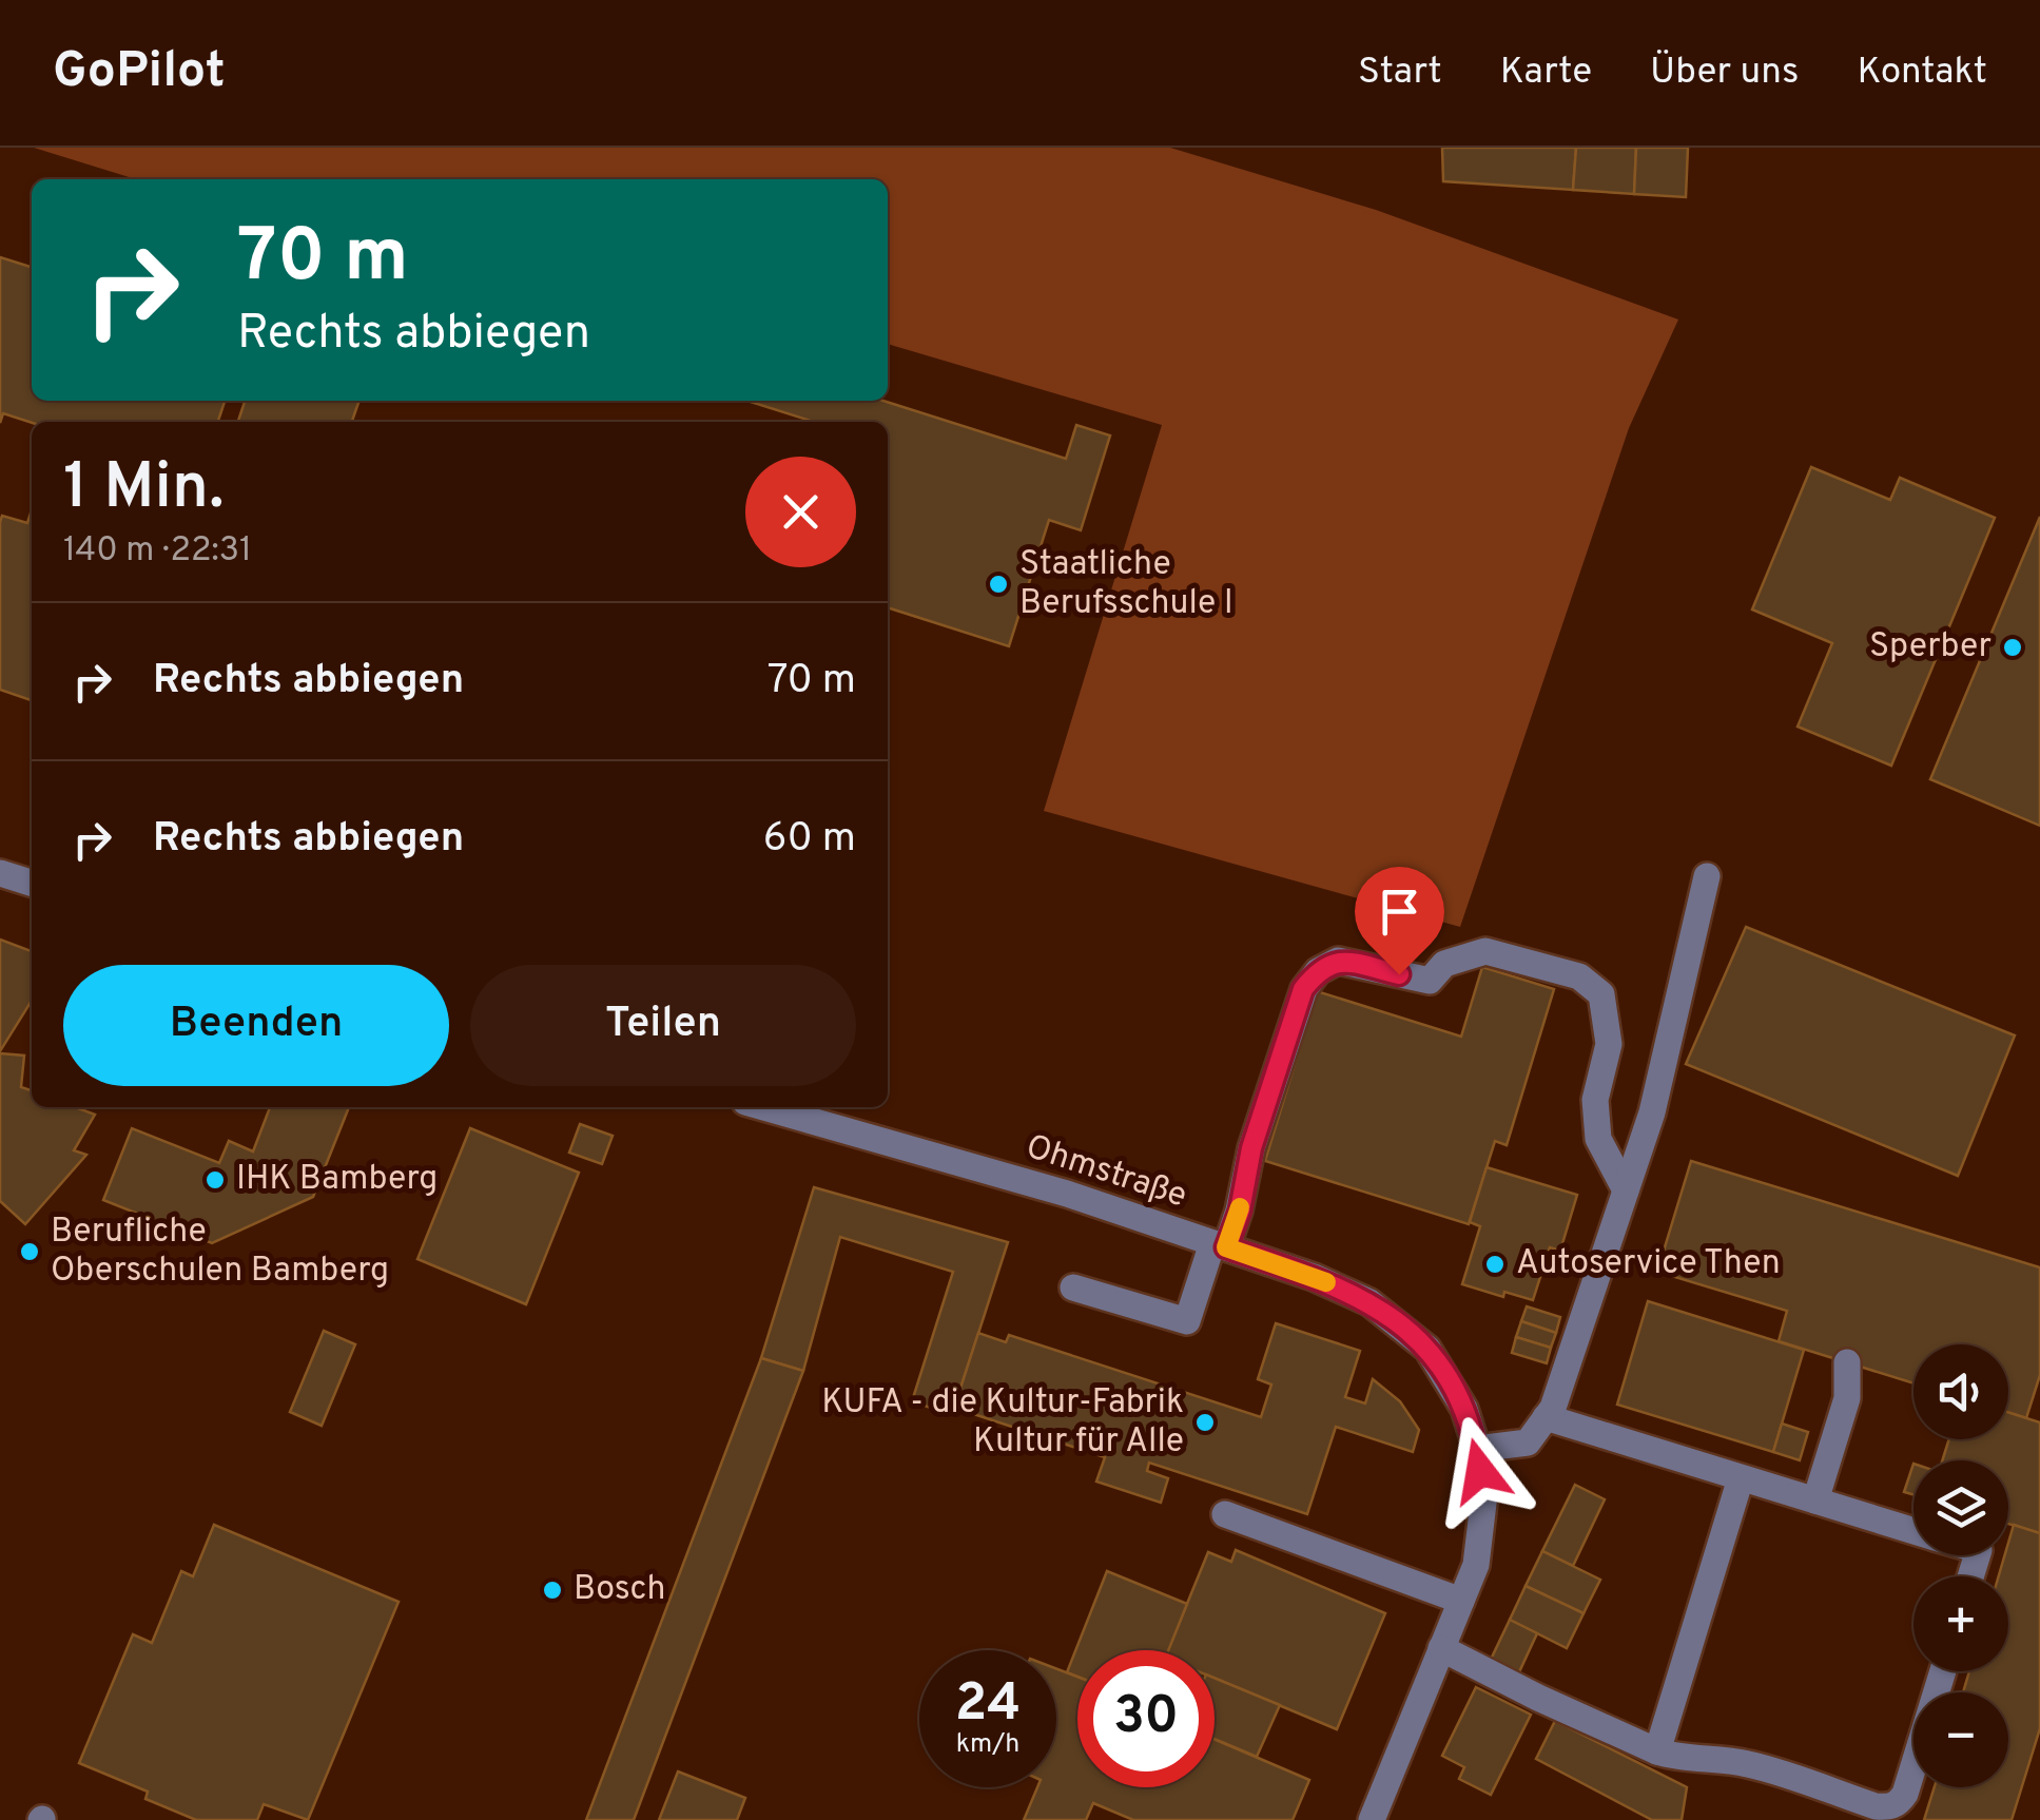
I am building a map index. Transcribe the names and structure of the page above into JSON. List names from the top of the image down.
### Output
{
  "streets": {
    "street": ["Ohmstraße"]
  },
  "places": [
    "Staatliche Berufsschule I",
    "Sperber",
    "IHK Bamberg",
    "Berufliche Oberschulen Bamberg",
    "Autoservice Then",
    "KUFA - die Kultur-Fabrik Kultur für Alle",
    "Bosch"
  ],
  "page": {
    "header": "GoPilot",
    "nav": [
      "Start",
      "Karte",
      "Über uns",
      "Kontakt"
    ],
    "turn": ["70 m", "Rechts abbiegen"],
    "heading": ["1 Min.", "140 m · 22:31"],
    "list": [
      {
        "name": "Rechts abbiegen",
        "value": "70 m"
      },
      {
        "name": "Rechts abbiegen",
        "value": "60 m"
      }
    ],
    "buttons": ["Beenden", "Teilen"],
    "map_buttons": ["+", "−"],
    "speed": "24 km/h",
    "limit": "30"
  }
}
